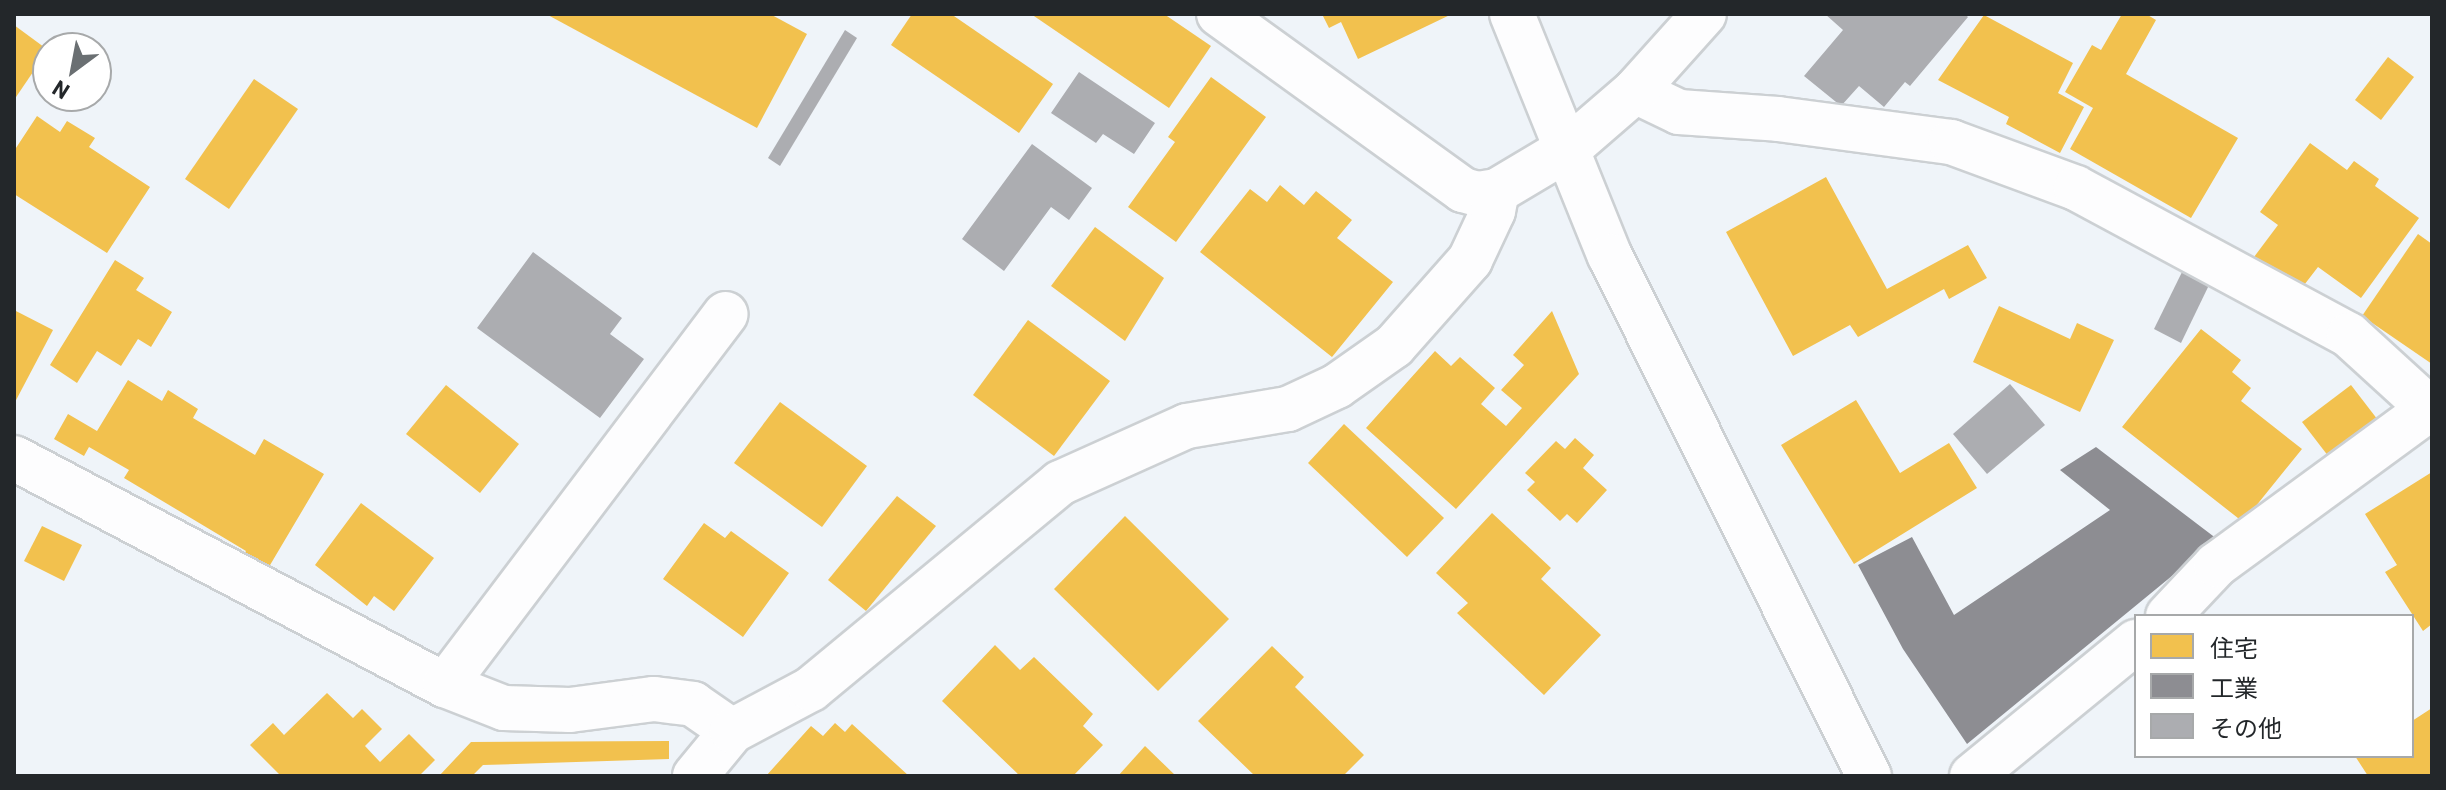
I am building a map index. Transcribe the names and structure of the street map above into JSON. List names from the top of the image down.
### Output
{
  "legend": ["住宅", "工業", "その他"],
  "north": "bottom left"
}
